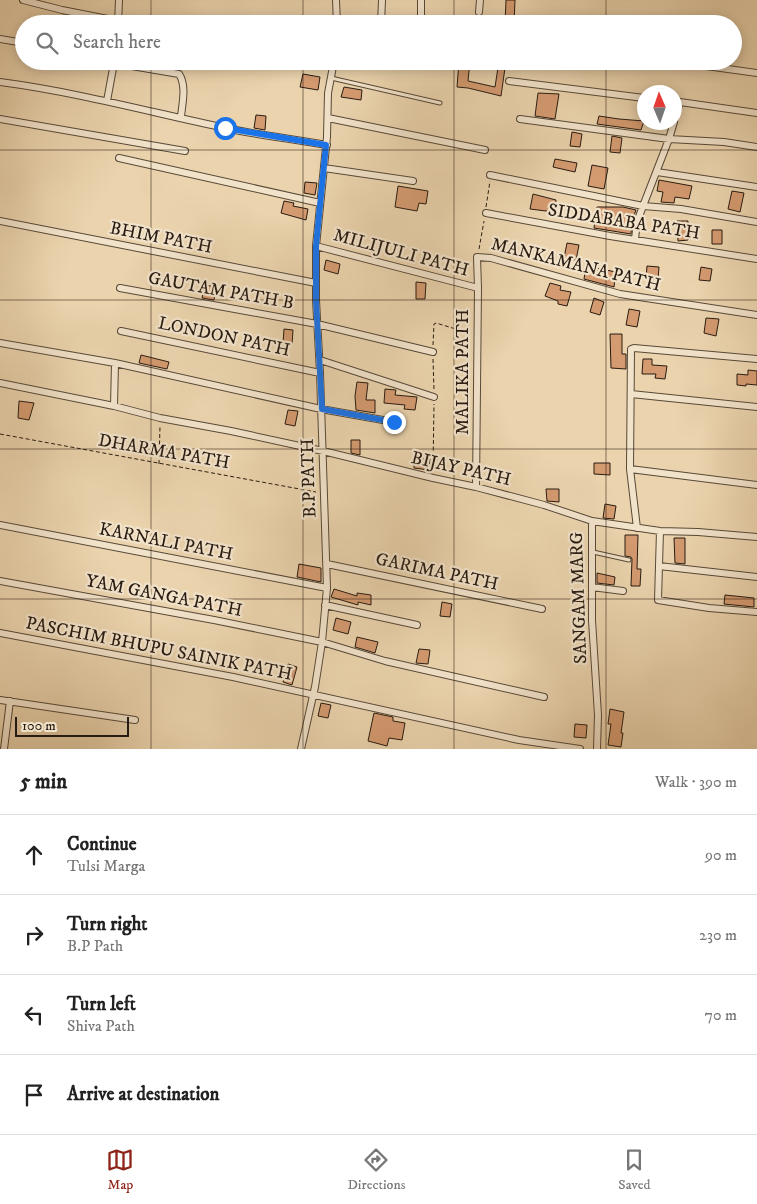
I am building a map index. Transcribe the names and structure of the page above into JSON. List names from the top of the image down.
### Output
{
  "streets": {
    "street": [
      "SIDDABABA PATH",
      "BHIM PATH",
      "MILIJULI PATH",
      "MANKAMANA PATH",
      "GAUTAM PATH B",
      "LONDON PATH",
      "MALIKA PATH",
      "BIJAY PATH",
      "B.P PATH",
      "KARNALI PATH",
      "GARIMA PATH",
      "YAM GANGA PATH",
      "SANGAM MARG",
      "PASCHIM BHUPU SAINIK PATH"
    ],
    "path": ["DHARMA PATH"]
  },
  "crossings": [
    ["BHIM PATH", "B.P PATH"],
    ["MILIJULI PATH", "MALIKA PATH"],
    ["MILIJULI PATH", "B.P PATH"],
    ["MANKAMANA PATH", "MALIKA PATH"],
    ["GAUTAM PATH B", "B.P PATH"],
    ["LONDON PATH", "B.P PATH"],
    ["MALIKA PATH", "BIJAY PATH"],
    ["DHARMA PATH", "B.P PATH"],
    ["BIJAY PATH", "B.P PATH"],
    ["BIJAY PATH", "SANGAM MARG"],
    ["B.P PATH", "KARNALI PATH"],
    ["B.P PATH", "GARIMA PATH"],
    ["B.P PATH", "YAM GANGA PATH"],
    ["B.P PATH", "PASCHIM BHUPU SAINIK PATH"]
  ],
  "scale_bar": "100 m",
  "north": "top",
  "page": {
    "search": "Search here",
    "scale": "100 m",
    "heading": ["5 min", "Walk · 390 m"],
    "list": [
      ["Continue", "Tulsi Marga", "90 m"],
      ["Turn right", "B.P Path", "230 m"],
      ["Turn left", "Shiva Path", "70 m"],
      "Arrive at destination"
    ],
    "nav": ["Map", "Directions", "Saved"]
  }
}
